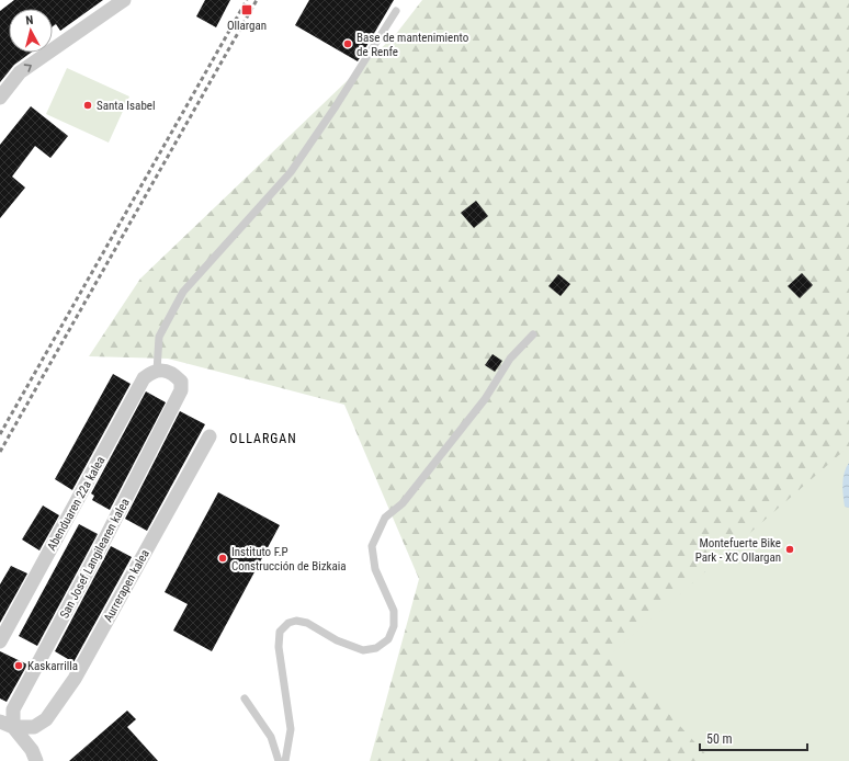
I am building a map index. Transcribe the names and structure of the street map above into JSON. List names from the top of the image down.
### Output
{
  "streets": {
    "street": ["Abenduaren 22a kalea", "San Josef Langilearen kalea", "Aurrerapen kalea"]
  },
  "crossings": [
    ["Abenduaren 22a kalea", "San Josef Langilearen kalea"],
    ["San Josef Langilearen kalea", "Aurrerapen kalea"]
  ],
  "districts": ["OLLARGAN"],
  "places": {
    "transit": ["Ollargan"],
    "other": [
      "Base de mantenimiento de Renfe",
      "Santa Isabel",
      "Montefuerte Bike Park - XC Ollargan",
      "Instituto F.P Construcción de Bizkaia",
      "Kaskarrilla"
    ]
  },
  "scale_bar": "50 m",
  "north": "top"
}
